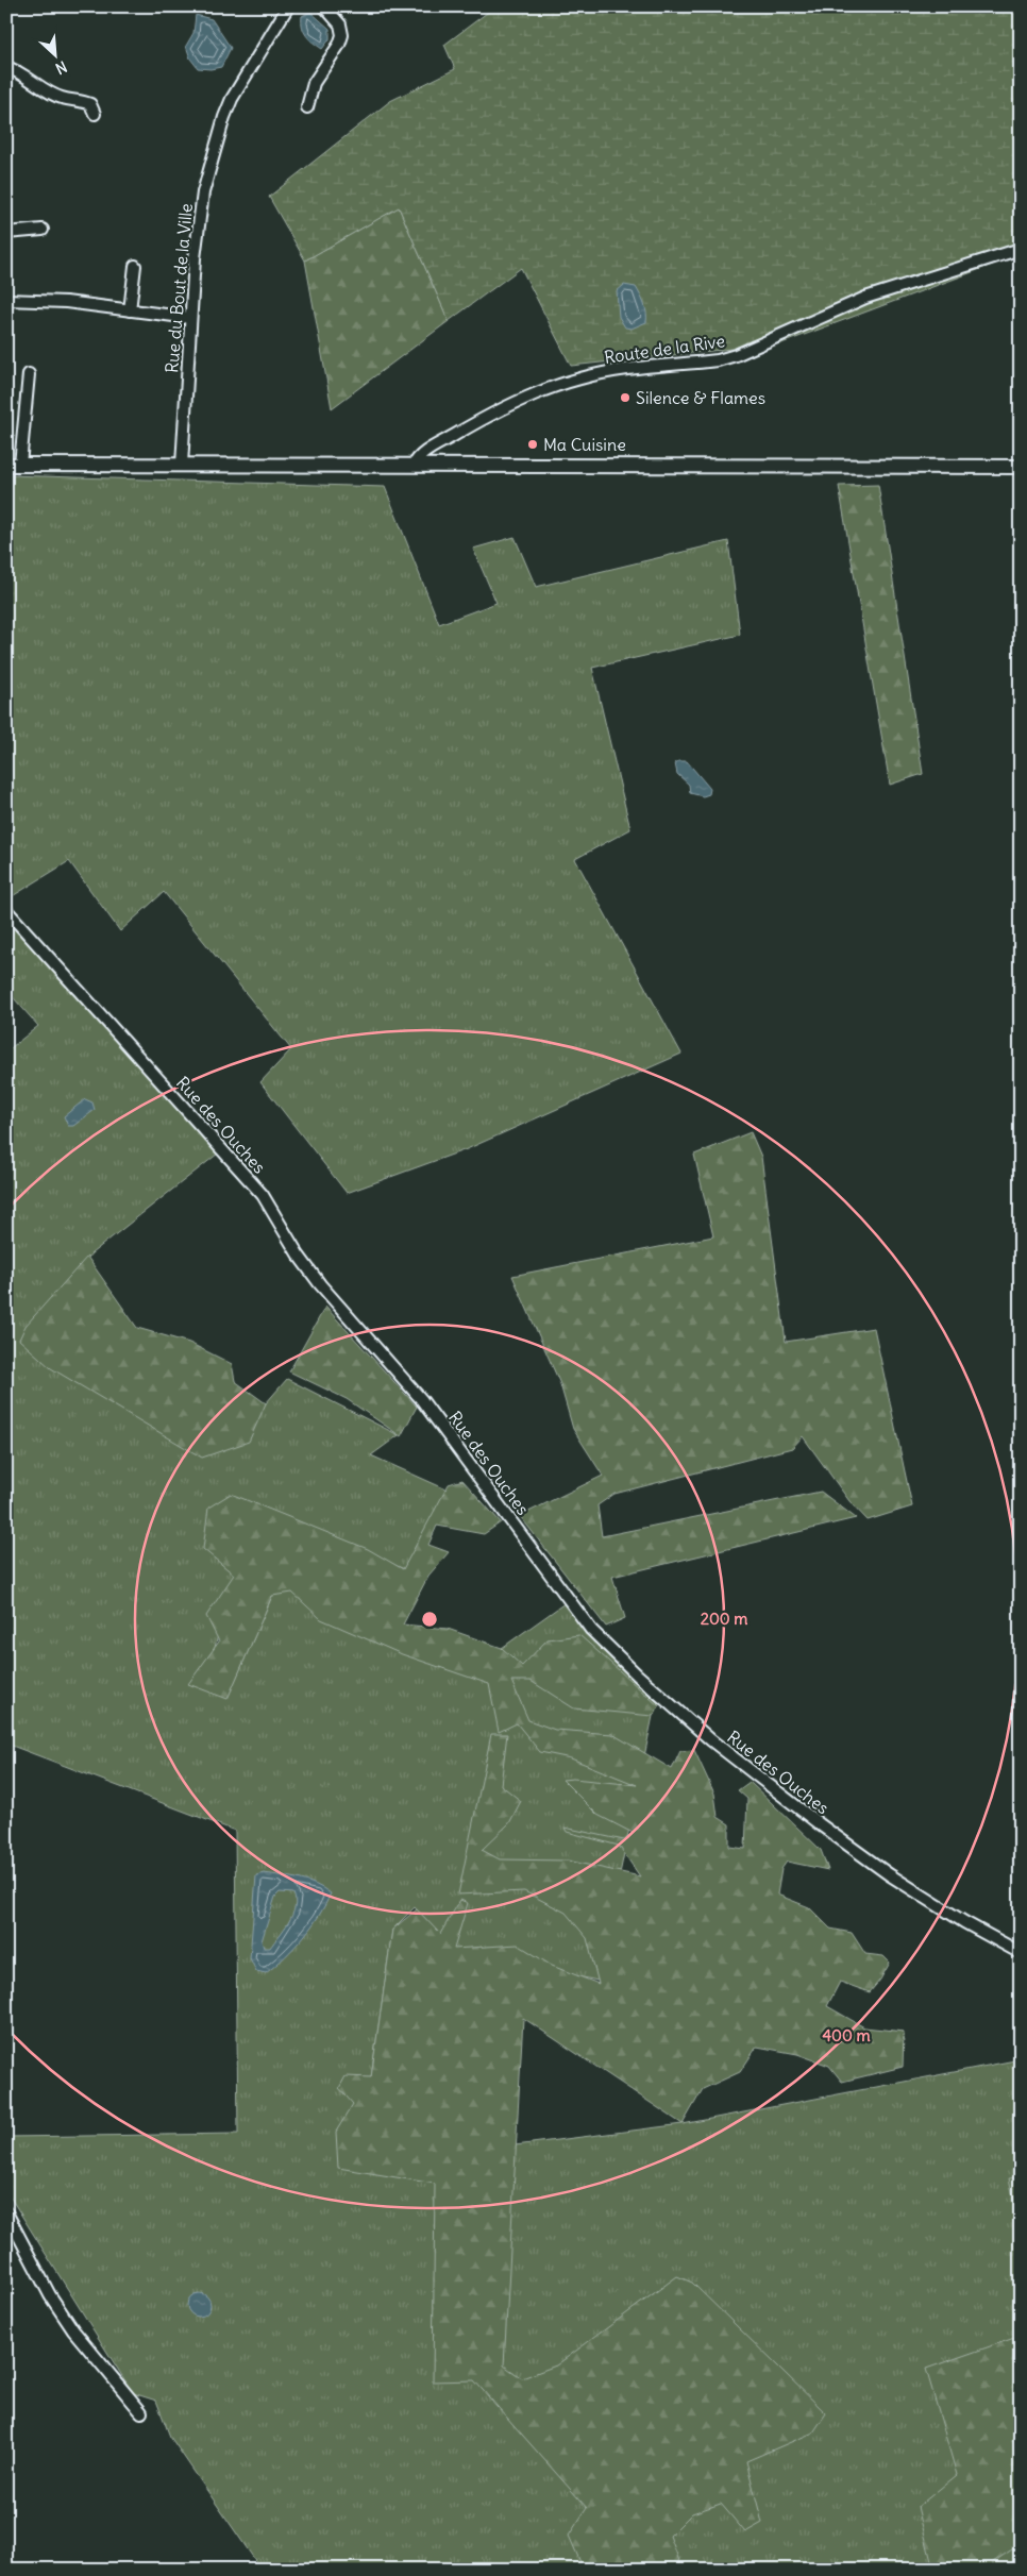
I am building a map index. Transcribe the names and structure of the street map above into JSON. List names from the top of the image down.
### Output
{
  "streets": {
    "street": ["Rue du Bout de la Ville", "Route de la Rive", "Rue des Ouches"]
  },
  "places": ["Silence & Flames", "Ma Cuisine"],
  "north": "bottom right",
  "rings": ["200 m", "400 m"]
}
